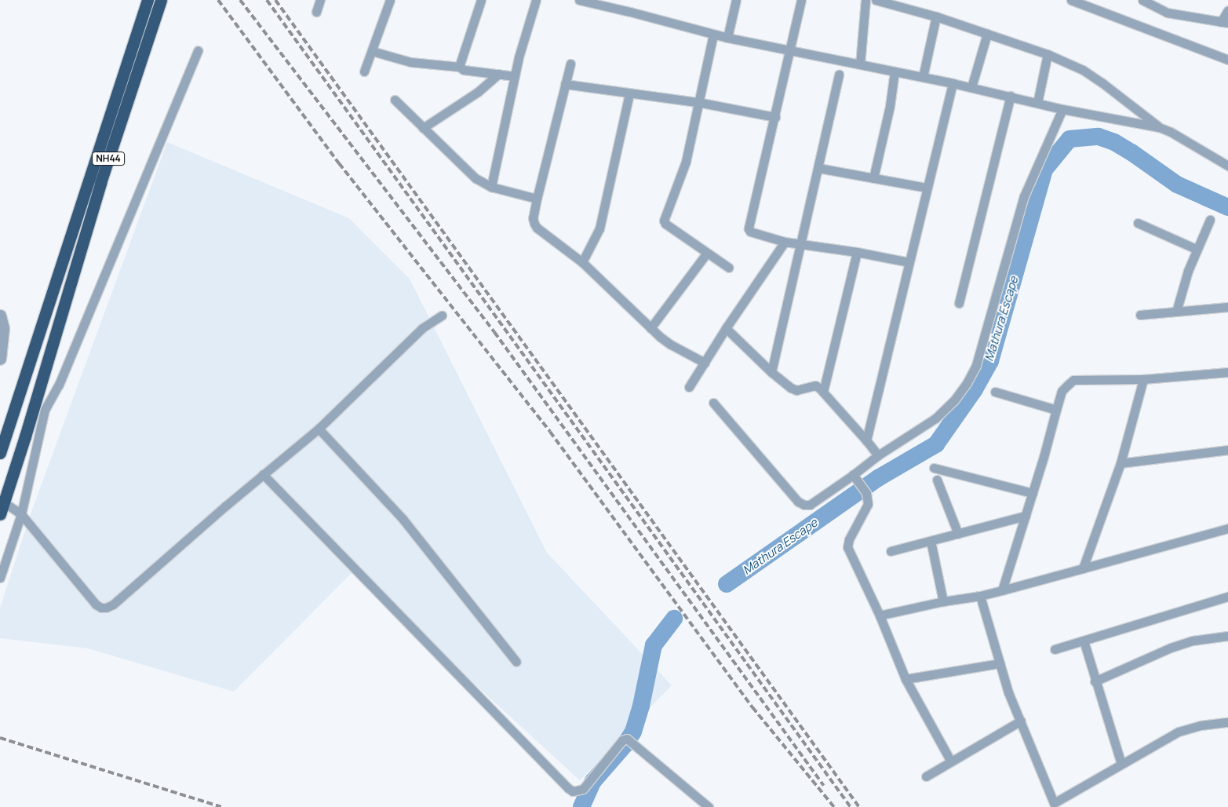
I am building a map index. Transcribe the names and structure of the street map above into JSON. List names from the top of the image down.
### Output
{
  "streets": {
    "highway": ["NH44"]
  },
  "water": ["Mathura Escape"]
}
